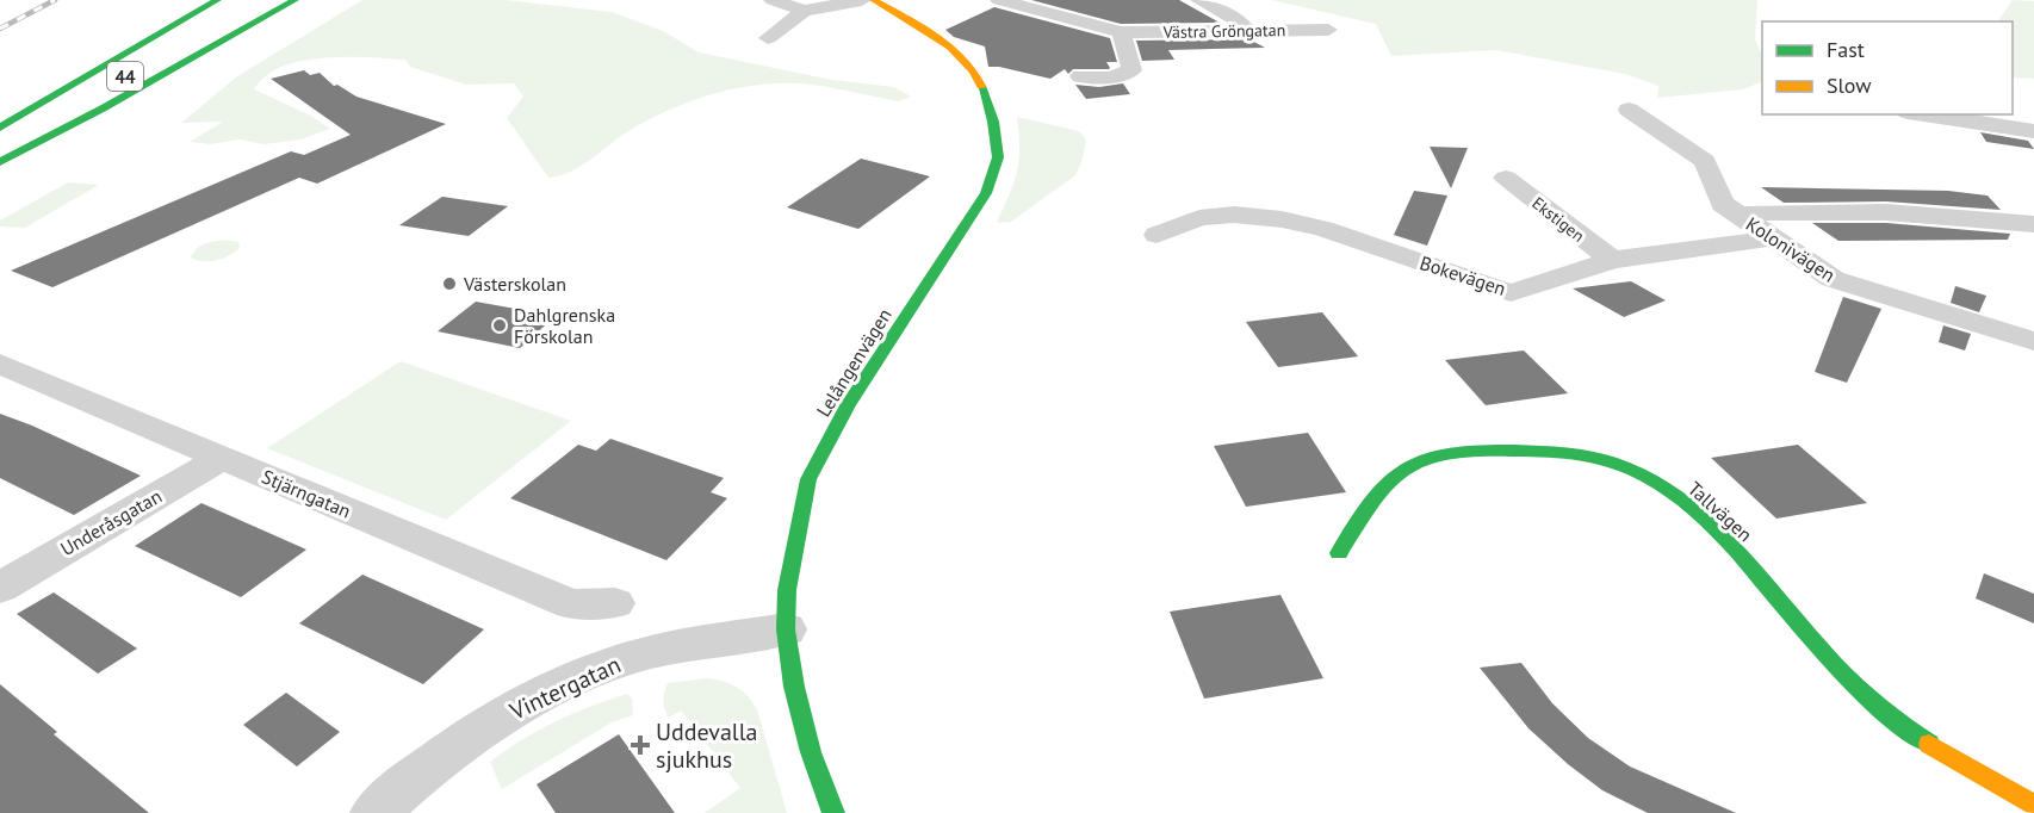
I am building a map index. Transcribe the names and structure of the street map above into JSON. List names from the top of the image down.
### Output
{
  "streets": {
    "main road": ["44", "Lelångenvägen", "Tallvägen"],
    "street": [
      "Västra Gröngatan",
      "Ekstigen",
      "Kolonivägen",
      "Bokevägen",
      "Stjärngatan",
      "Underåsgatan",
      "Vintergatan"
    ]
  },
  "crossings": [
    ["Ekstigen", "Bokevägen"],
    ["Kolonivägen", "Bokevägen"],
    ["Lelångenvägen", "Vintergatan"],
    ["Stjärngatan", "Underåsgatan"]
  ],
  "places": {
    "other": ["Västerskolan", "Dahlgrenska Förskolan"],
    "health": ["Uddevalla sjukhus"]
  },
  "legend": ["Fast", "Slow"]
}
